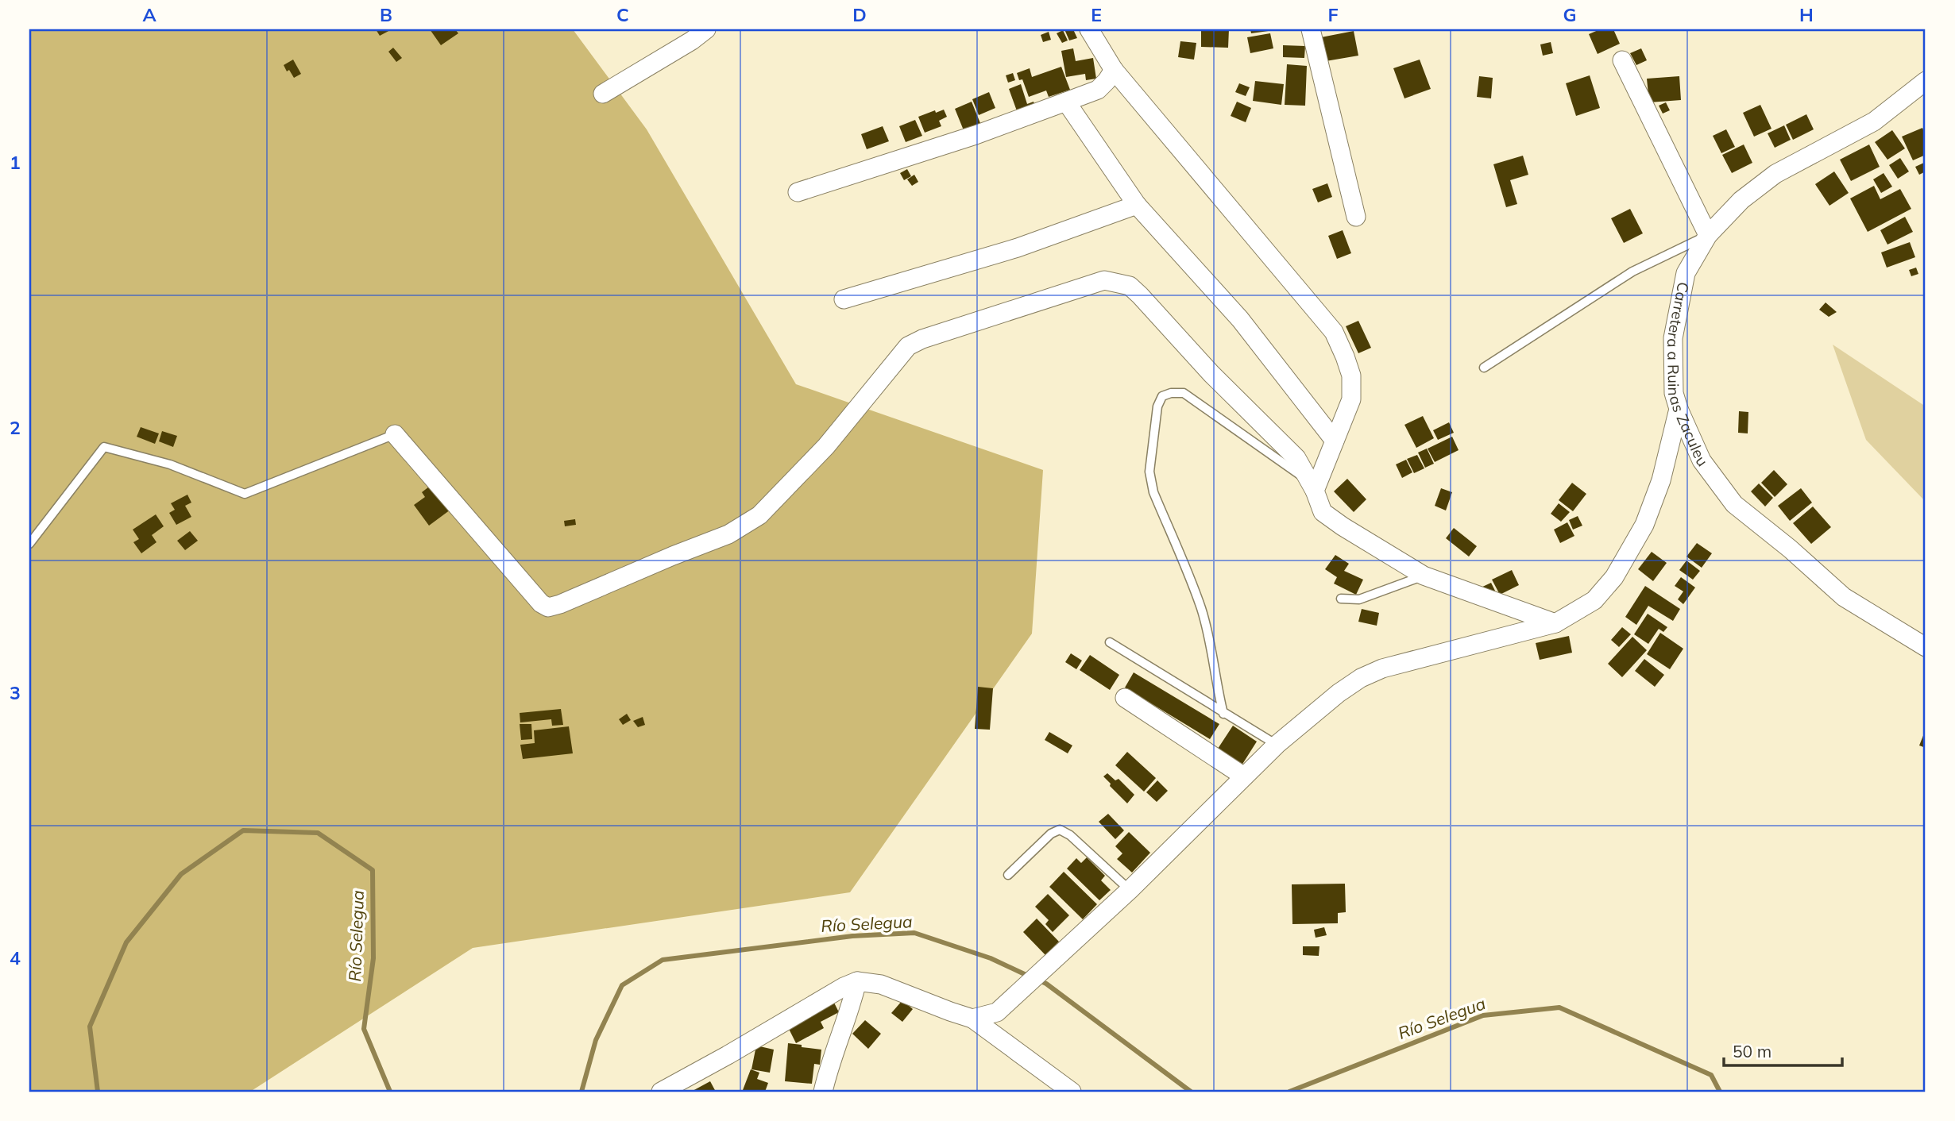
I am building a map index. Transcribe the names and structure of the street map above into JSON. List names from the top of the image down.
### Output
{
  "streets": {
    "street": ["Carretera a Ruinas Zaculeu"]
  },
  "water": ["Río Selegua"],
  "scale_bar": "50 m",
  "grid": {
    "columns": [
      "A",
      "B",
      "C",
      "D",
      "E",
      "F",
      "G",
      "H"
    ],
    "rows": [
      "1",
      "2",
      "3",
      "4"
    ]
  }
}
